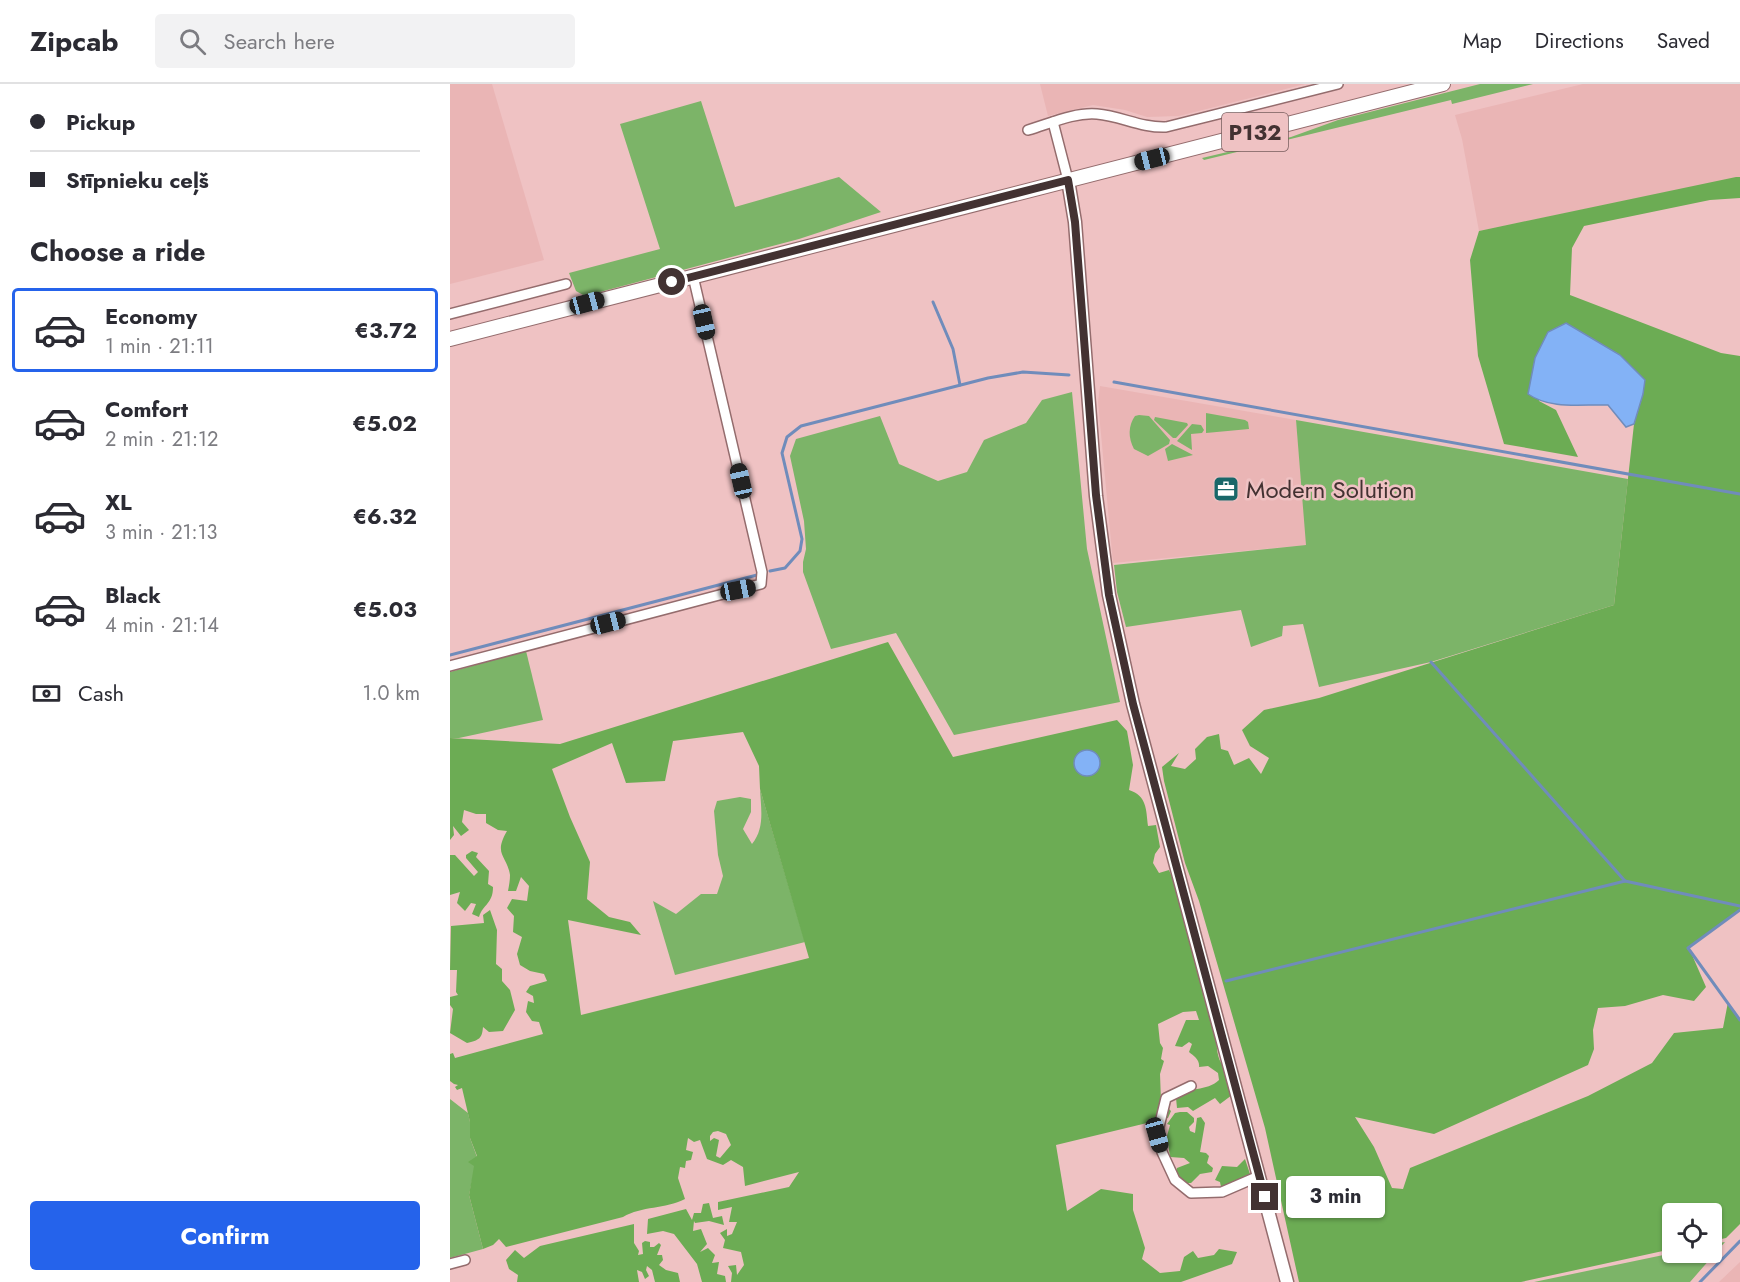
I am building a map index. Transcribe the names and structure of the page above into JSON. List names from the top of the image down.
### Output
{
  "streets": {
    "main road": ["P132"]
  },
  "places": {
    "office": ["Modern Solution"]
  },
  "page": {
    "header": "Zipcab",
    "search": "Search here",
    "nav": ["Map", "Directions", "Saved"],
    "banner": ["Pickup", "Stīpnieku ceļš"],
    "heading": "Choose a ride",
    "list": [
      {
        "name": "Economy",
        "note": "1 min · 21:11",
        "value": "€3.72"
      },
      {
        "name": "Comfort",
        "note": "2 min · 21:12",
        "value": "€5.02"
      },
      {
        "name": "XL",
        "note": "3 min · 21:13",
        "value": "€6.32"
      },
      {
        "name": "Black",
        "note": "4 min · 21:14",
        "value": "€5.03"
      }
    ],
    "pay": ["Cash", "1.0 km"],
    "bubble": "3 min",
    "buttons": "Confirm"
  }
}
